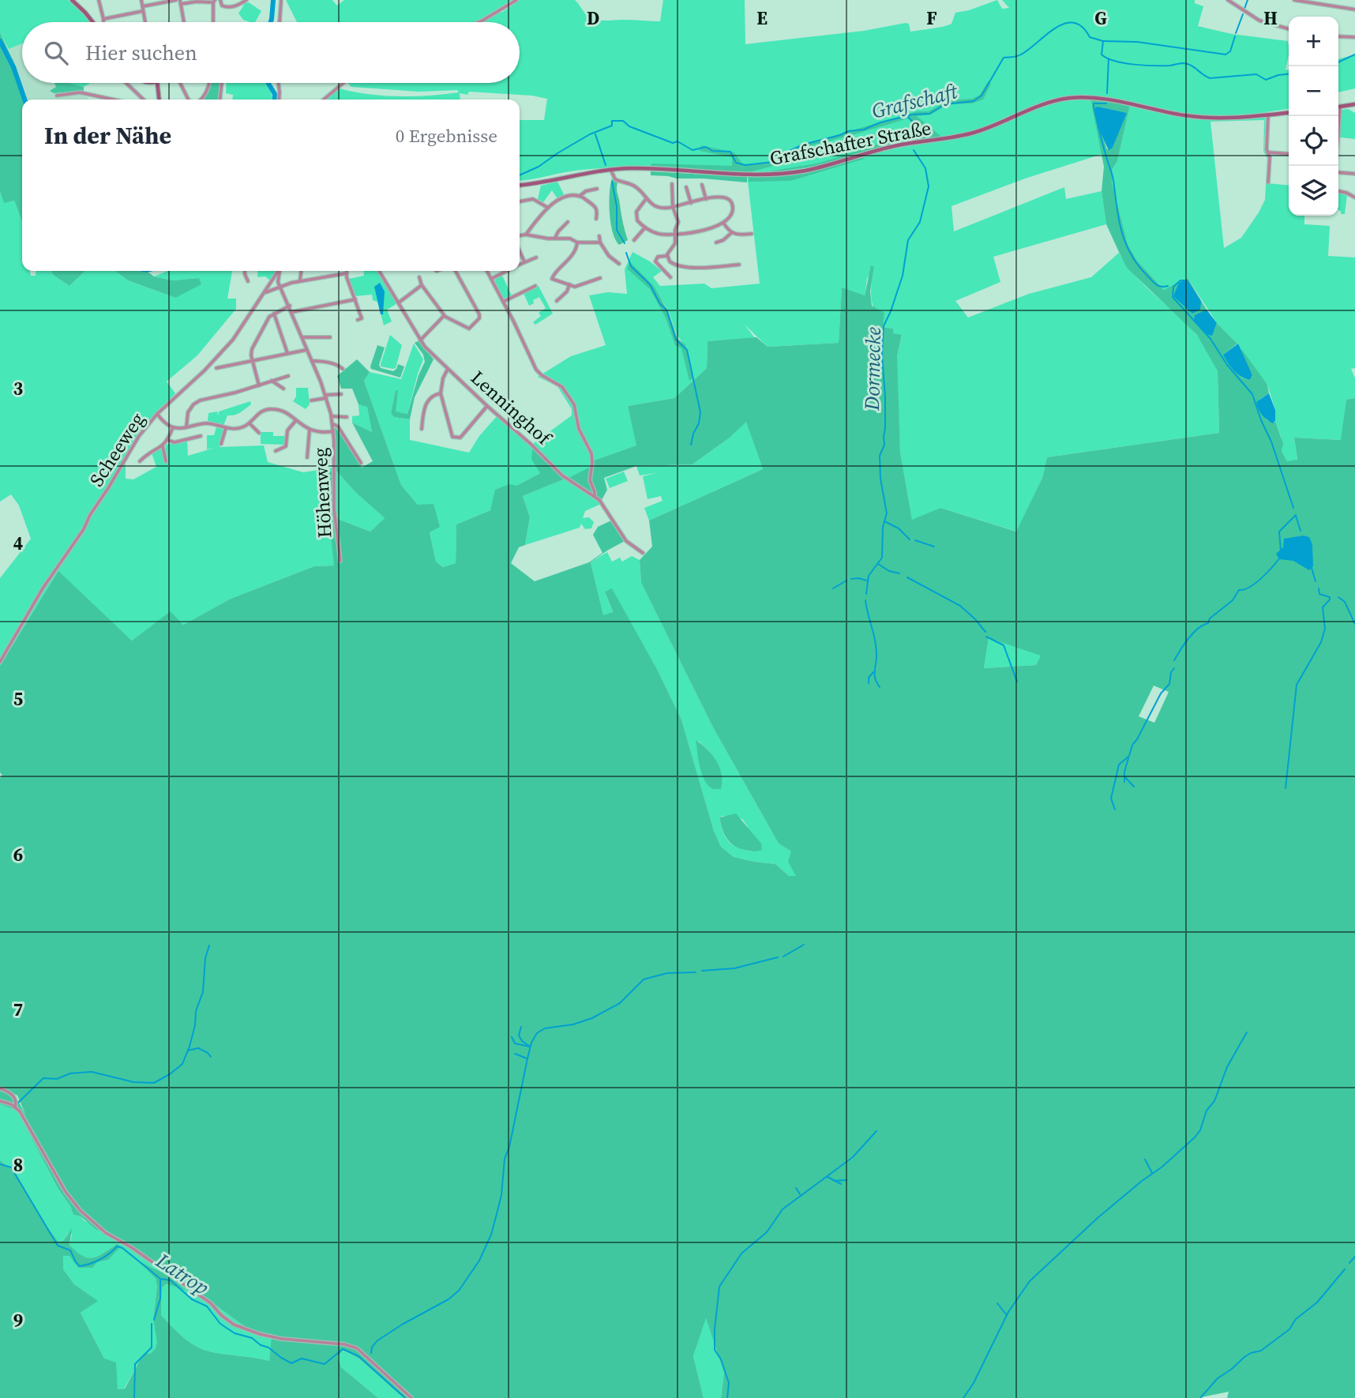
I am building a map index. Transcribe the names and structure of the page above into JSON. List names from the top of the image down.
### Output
{
  "streets": {
    "street": [
      "Grafschafter Straße",
      "Lenninghof",
      "Scheeweg",
      "Höhenweg"
    ]
  },
  "water": ["Grafschaft", "Dormecke", "Latrop"],
  "page": {
    "map_buttons": ["+", "−"],
    "search": "Hier suchen",
    "heading": ["In der Nähe", "0 Ergebnisse"]
  },
  "grid": {
    "columns": [
      "D",
      "E",
      "F",
      "G",
      "H"
    ],
    "rows": [
      "3",
      "4",
      "5",
      "6",
      "7",
      "8",
      "9"
    ]
  }
}
